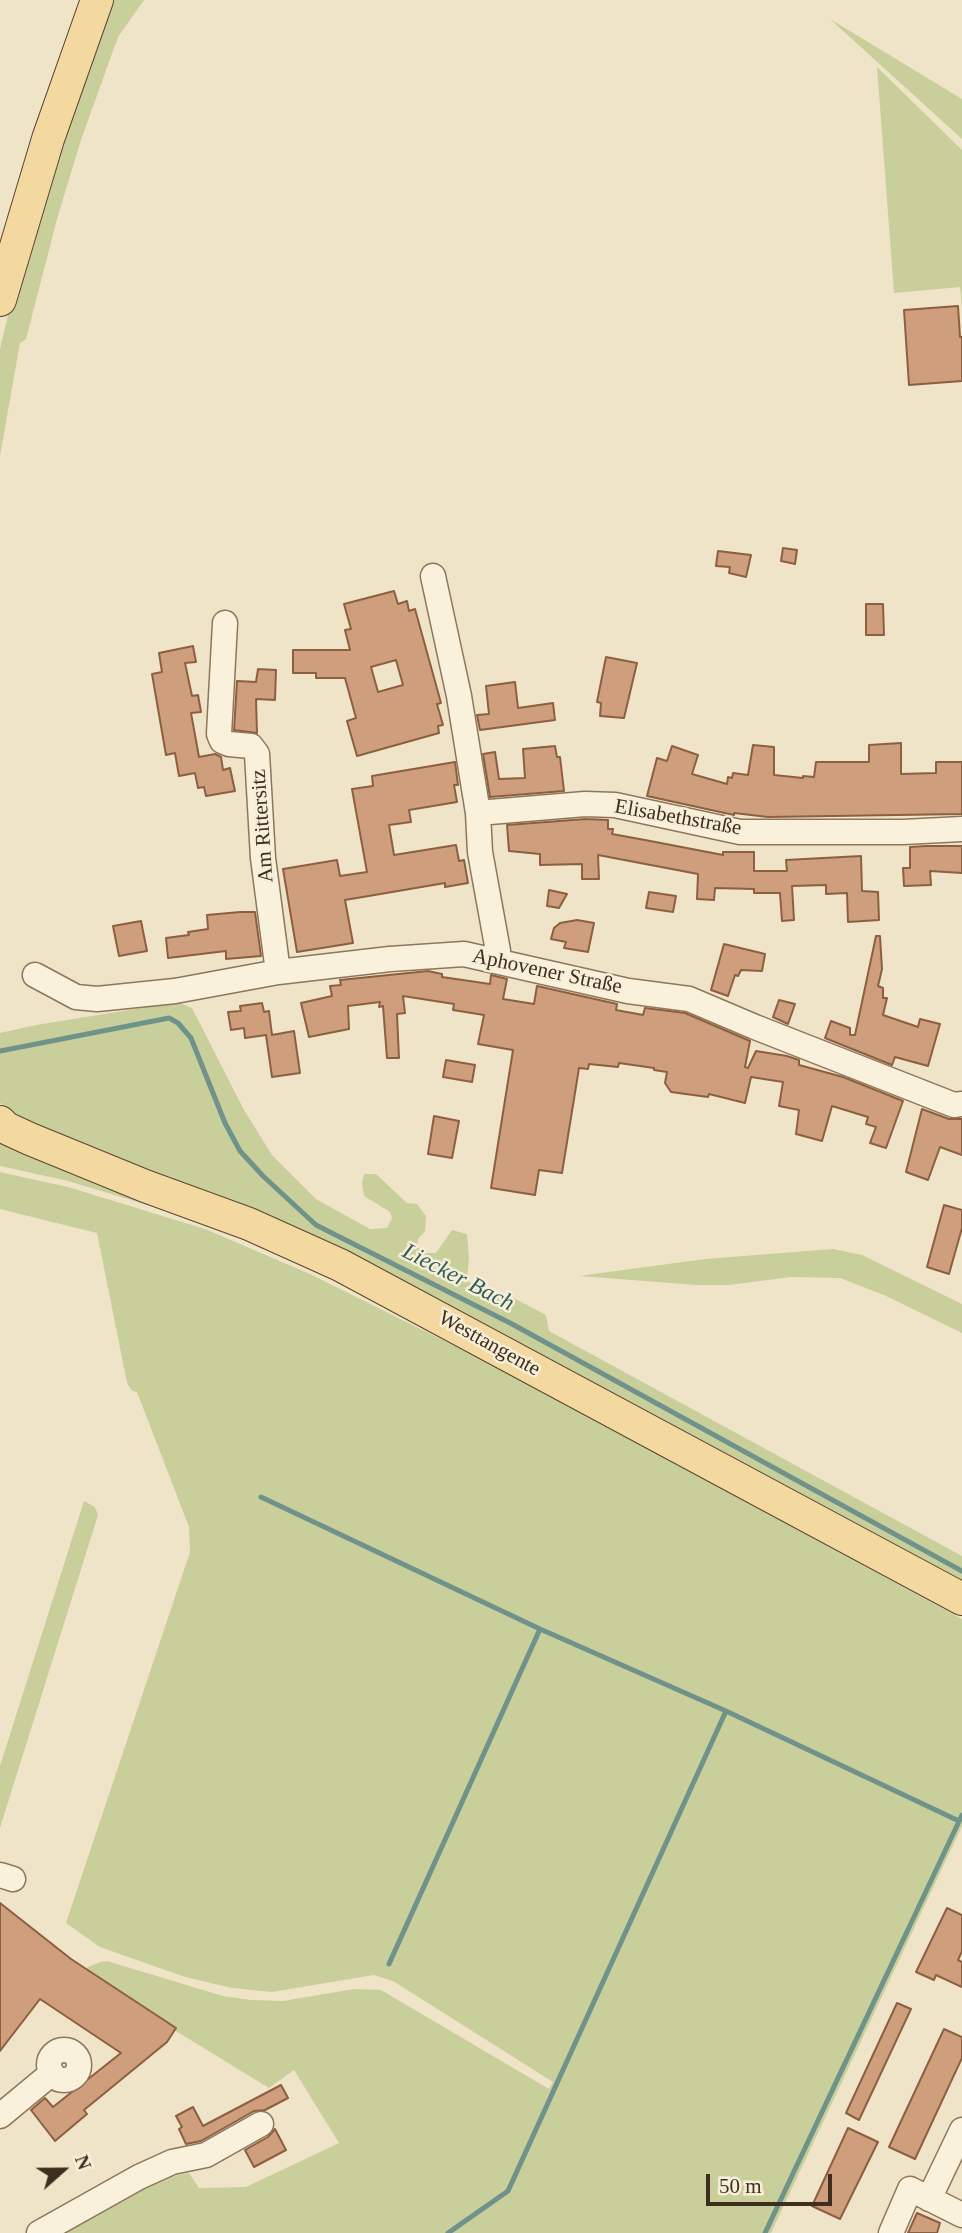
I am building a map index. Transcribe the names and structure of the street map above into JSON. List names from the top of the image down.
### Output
{
  "streets": {
    "main road": ["Westtangente"],
    "street": ["Elisabethstraße", "Am Rittersitz", "Aphovener Straße"]
  },
  "crossings": [
    ["Am Rittersitz", "Aphovener Straße"]
  ],
  "water": ["Liecker Bach"],
  "scale_bar": "50 m",
  "north": "right"
}
